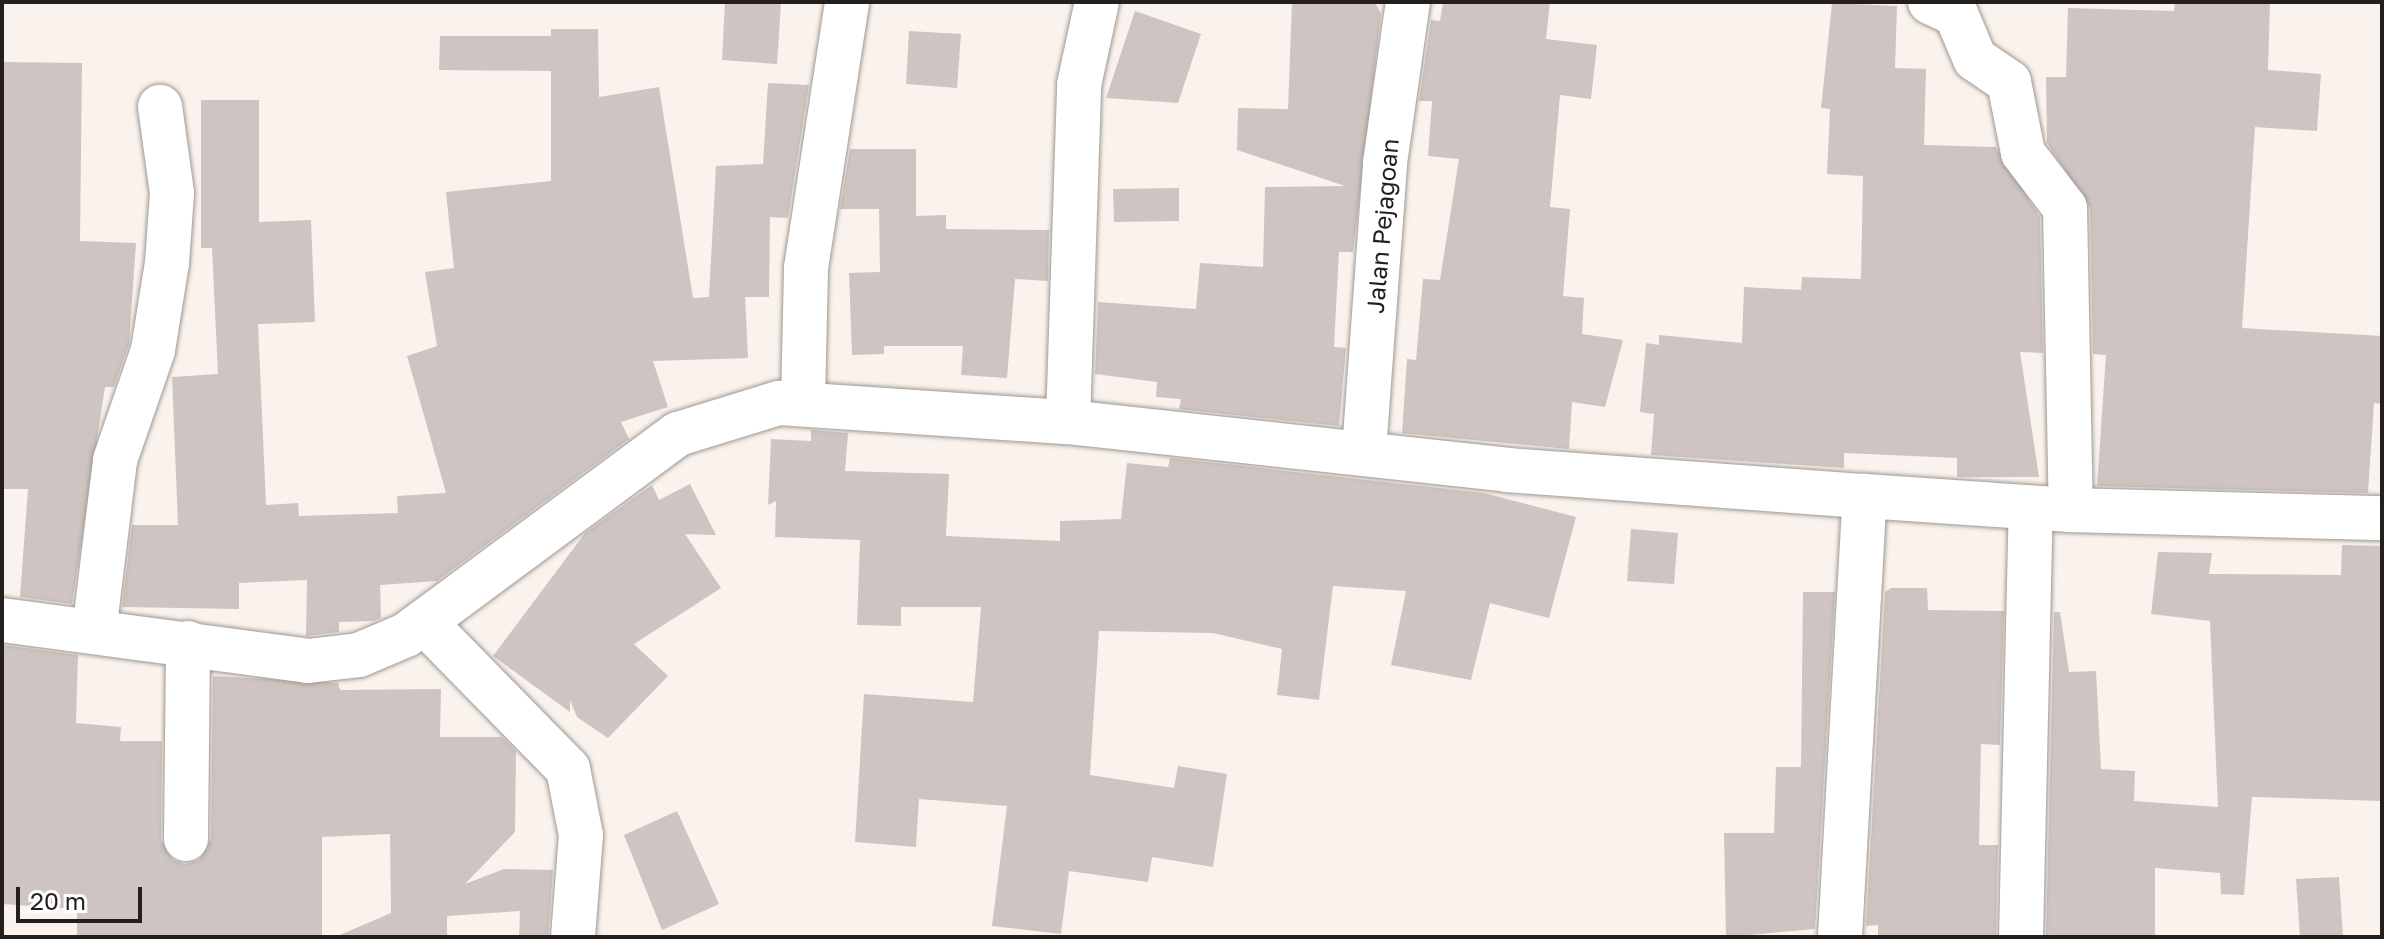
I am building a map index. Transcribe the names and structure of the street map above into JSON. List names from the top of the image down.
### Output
{
  "streets": {
    "street": ["Jalan Pejagoan"]
  },
  "scale_bar": "20 m"
}
